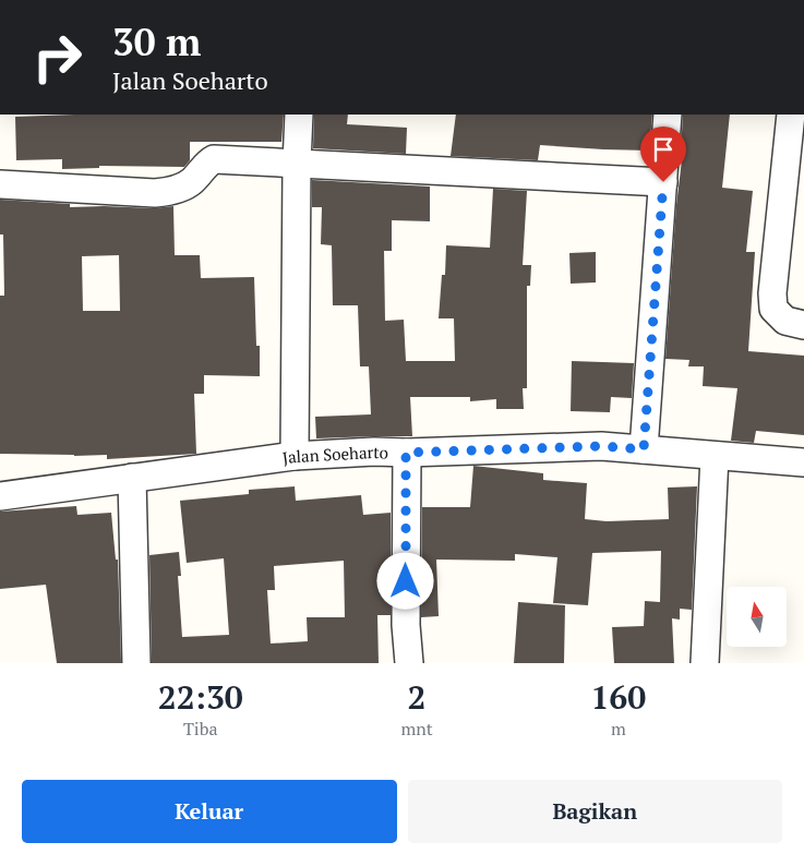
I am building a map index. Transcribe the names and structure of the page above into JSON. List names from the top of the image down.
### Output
{
  "streets": {
    "street": ["Jalan Soeharto"]
  },
  "north": "top",
  "page": {
    "turn": ["30 m", "Jalan Soeharto"],
    "eta": [
      "22:30",
      "Tiba",
      "2",
      "mnt",
      "160",
      "m"
    ],
    "buttons": ["Keluar", "Bagikan"]
  }
}
